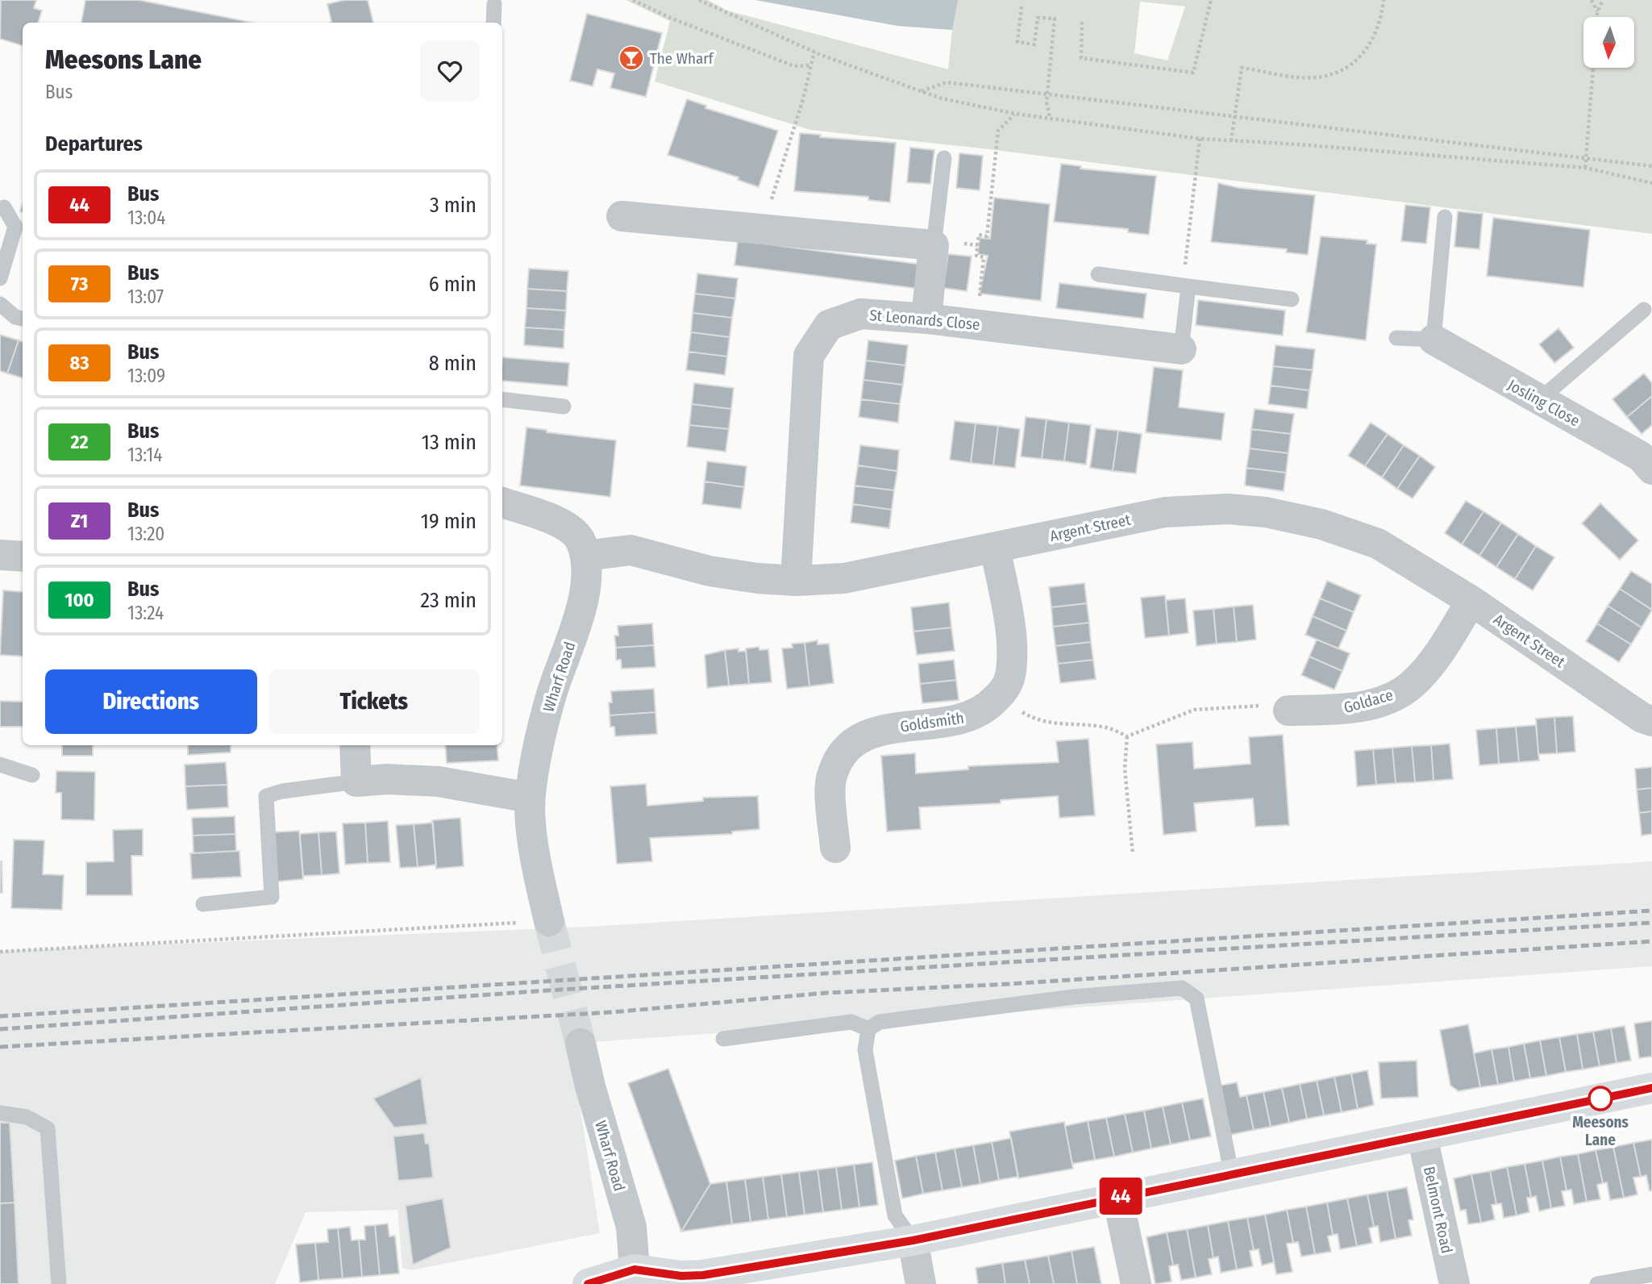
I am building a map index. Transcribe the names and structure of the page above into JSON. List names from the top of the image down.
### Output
{
  "streets": {
    "street": [
      "St Leonards Close",
      "Josling Close",
      "Argent Street",
      "Wharf Road",
      "Goldace",
      "Goldsmith",
      "Belmont Road"
    ]
  },
  "crossings": [
    ["St Leonards Close", "Argent Street"],
    ["Argent Street", "Wharf Road"],
    ["Argent Street", "Goldace"],
    ["Argent Street", "Goldsmith"]
  ],
  "places": {
    "bar": ["The Wharf"],
    "other": ["Meesons Lane"]
  },
  "lines": ["bus line 44"],
  "north": "bottom",
  "page": {
    "on_map": "44",
    "heading": [
      ["Meesons Lane", "Bus"],
      "Departures"
    ],
    "list": [
      {
        "mark": "44",
        "name": "Bus",
        "note": "13:04",
        "value": "3 min"
      },
      {
        "mark": "73",
        "name": "Bus",
        "note": "13:07",
        "value": "6 min"
      },
      {
        "mark": "83",
        "name": "Bus",
        "note": "13:09",
        "value": "8 min"
      },
      {
        "mark": "22",
        "name": "Bus",
        "note": "13:14",
        "value": "13 min"
      },
      {
        "mark": "Z1",
        "name": "Bus",
        "note": "13:20",
        "value": "19 min"
      },
      {
        "mark": "100",
        "name": "Bus",
        "note": "13:24",
        "value": "23 min"
      }
    ],
    "buttons": ["Directions", "Tickets"]
  }
}
